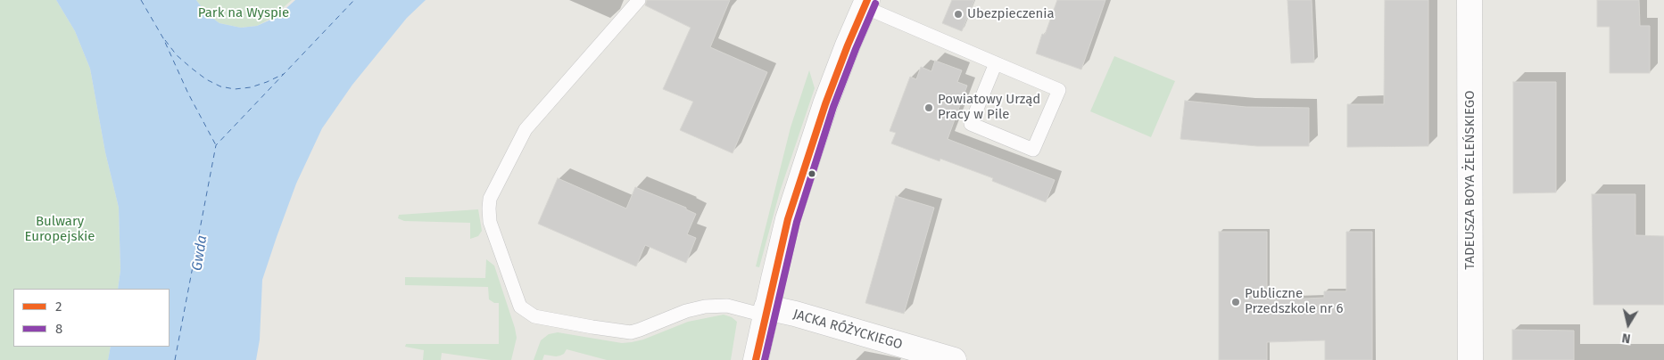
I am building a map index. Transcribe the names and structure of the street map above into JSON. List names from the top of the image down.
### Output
{
  "streets": {
    "street": ["TADEUSZA BOYA ŻELEŃSKIEGO", "JACKA RÓŻYCKIEGO"]
  },
  "water": ["Gwda"],
  "parks": ["Park na Wyspie", "Bulwary Europejskie"],
  "places": ["Ubezpieczenia", "Powiatowy Urząd Pracy w Pile", "Publiczne Przedszkole nr 6"],
  "lines": ["transit line 2", "transit line 8"],
  "legend": ["2", "8"],
  "north": "bottom"
}
